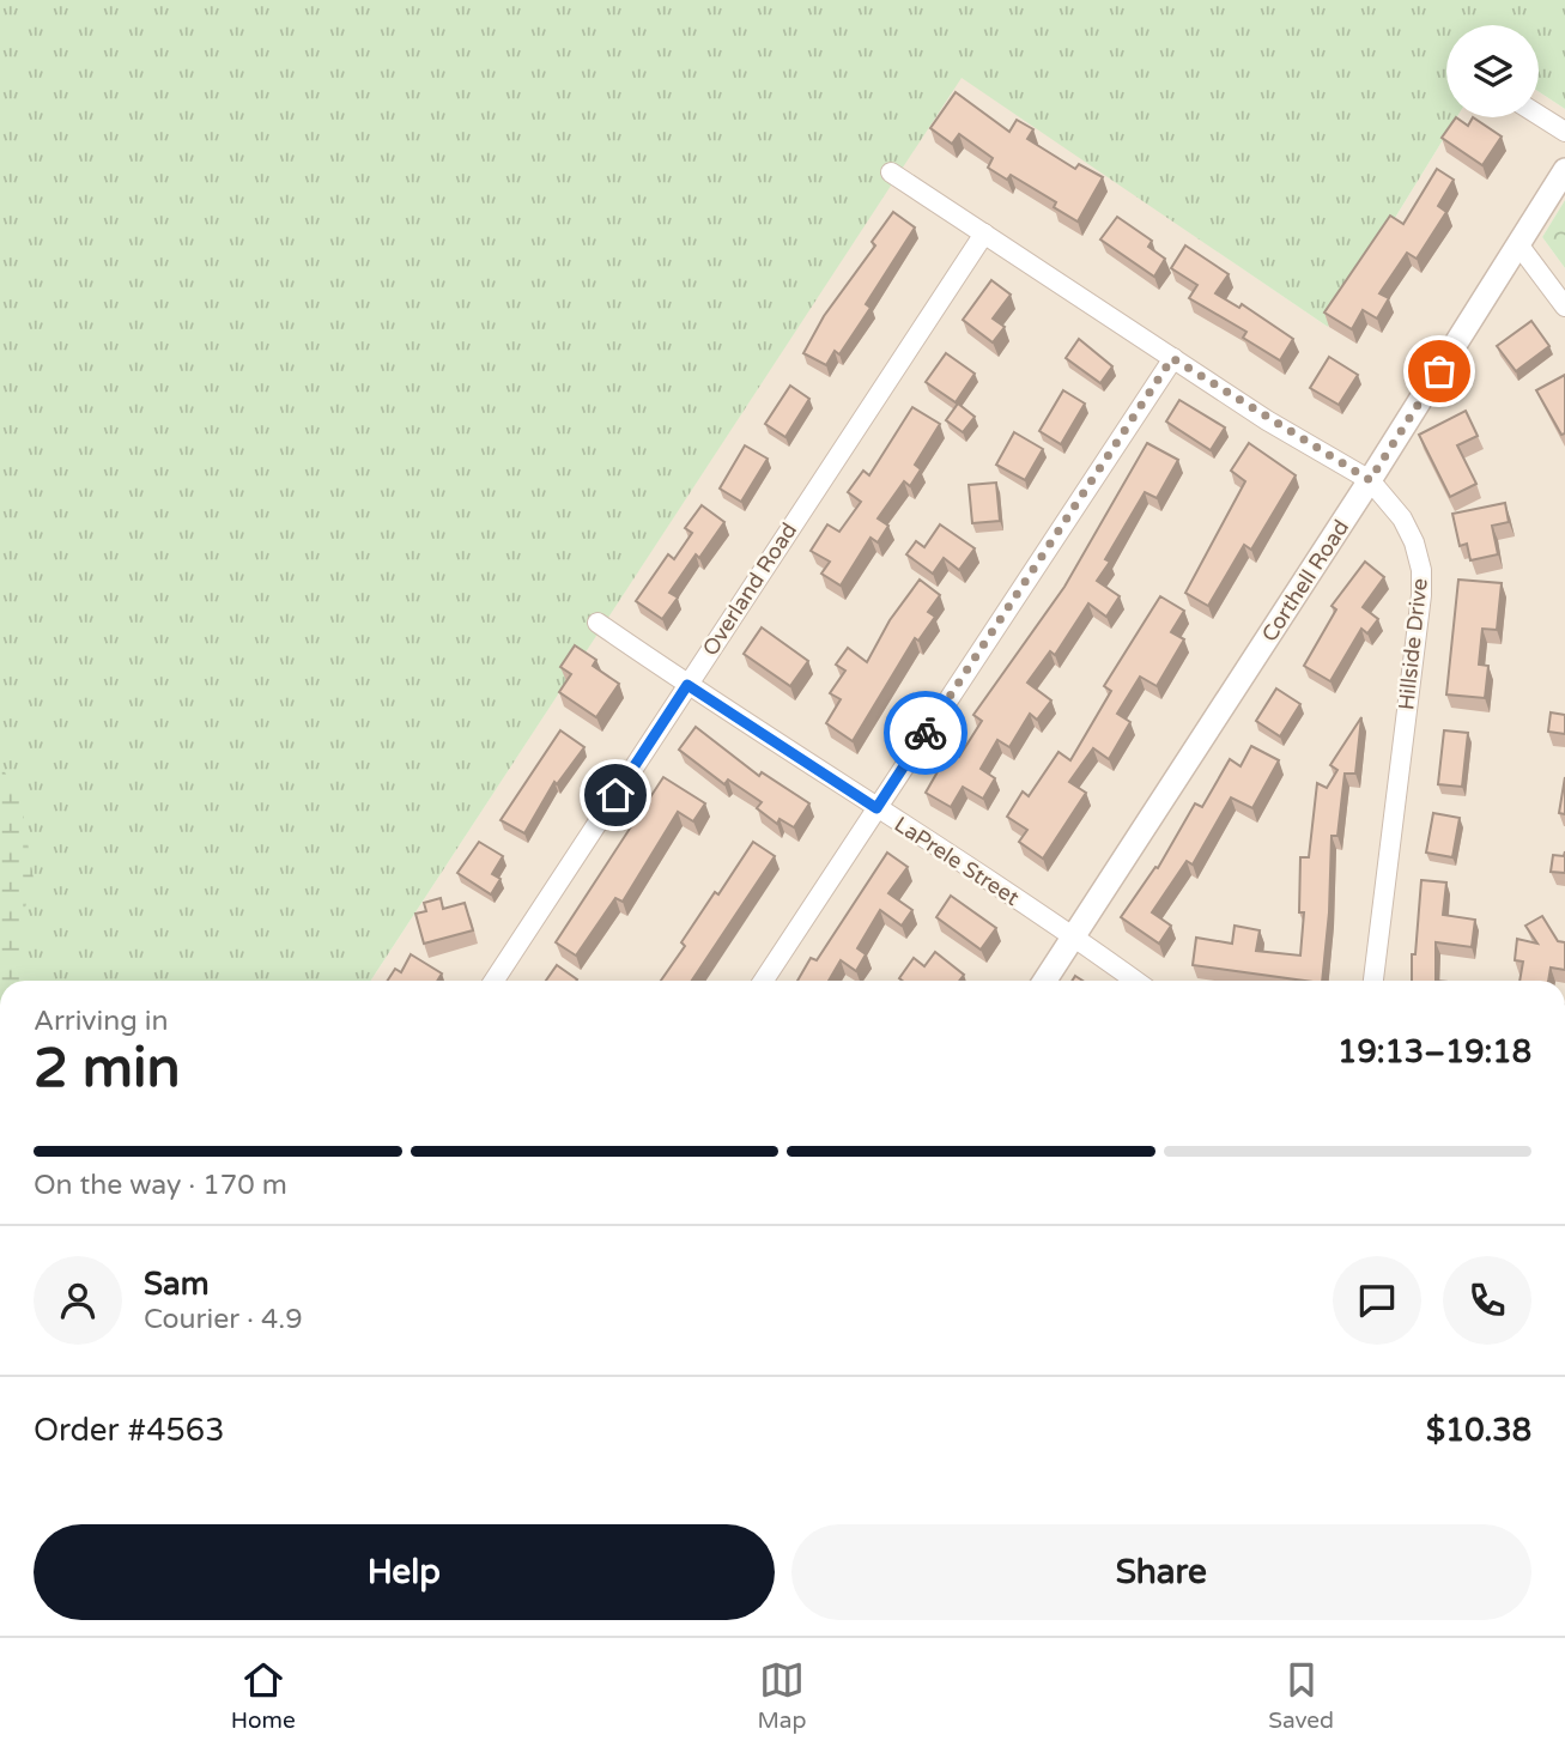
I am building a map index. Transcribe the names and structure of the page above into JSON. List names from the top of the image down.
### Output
{
  "streets": {
    "street": [
      "Corthell Road",
      "Overland Road",
      "Hillside Drive",
      "LaPrele Street"
    ]
  },
  "crossings": [
    ["Corthell Road", "Hillside Drive"],
    ["Corthell Road", "LaPrele Street"],
    ["Overland Road", "Hillside Drive"],
    ["Overland Road", "LaPrele Street"]
  ],
  "page": {
    "heading": ["2 min", "Arriving in", "19:13–19:18"],
    "panel": [
      "Sam",
      "Courier · 4.9",
      "Order #4563",
      "$10.38"
    ],
    "bar": "On the way · 170 m",
    "buttons": ["Help", "Share"],
    "tabs": ["Home", "Map", "Saved"]
  }
}
